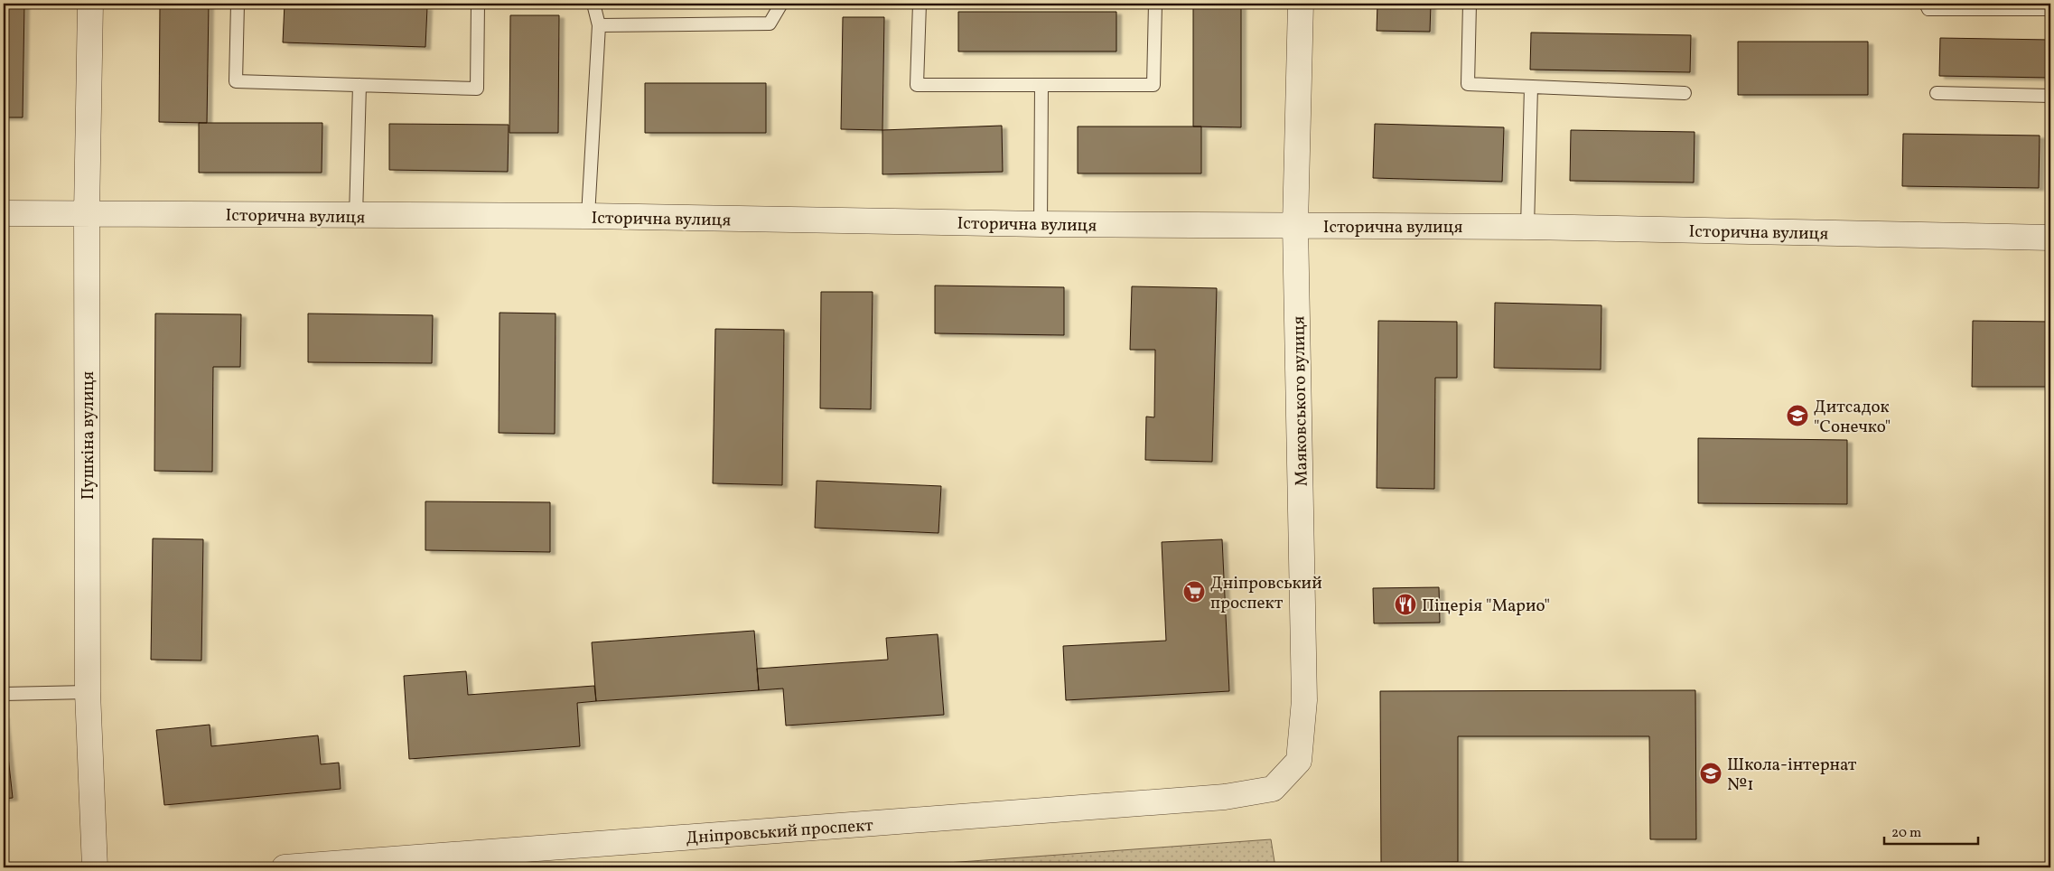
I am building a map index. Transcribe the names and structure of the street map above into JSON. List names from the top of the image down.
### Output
{
  "streets": {
    "street": [
      "Історична вулиця",
      "Маяковського вулиця",
      "Пушкіна вулиця",
      "Дніпровський проспект"
    ]
  },
  "crossings": [
    ["Історична вулиця", "Маяковського вулиця"],
    ["Історична вулиця", "Пушкіна вулиця"],
    ["Маяковського вулиця", "Дніпровський проспект"]
  ],
  "places": {
    "school or university": ["Дитсадок \"Сонечко\"", "Школа-інтернат №1"],
    "supermarket": ["Дніпровський проспект"],
    "restaurant": ["Піцерія \"Марио\""]
  },
  "scale_bar": "20 m"
}
